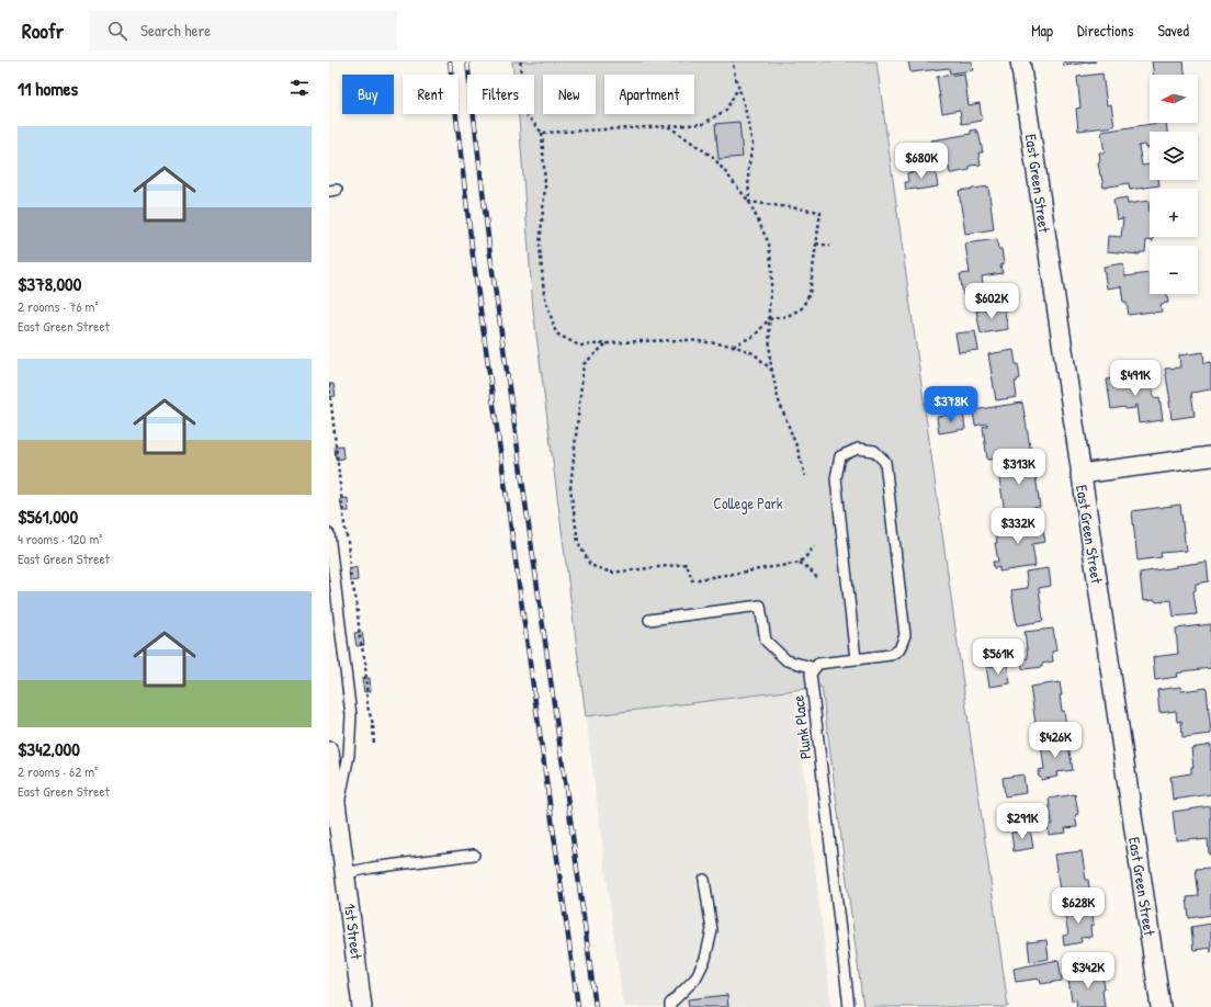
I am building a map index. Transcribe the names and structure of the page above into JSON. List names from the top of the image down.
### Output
{
  "streets": {
    "street": ["East Green Street", "1st Street"],
    "lane": ["Plunk Place"]
  },
  "parks": ["College Park"],
  "north": "left",
  "page": {
    "header": "Roofr",
    "search": "Search here",
    "nav": ["Map", "Directions", "Saved"],
    "heading": "11 homes",
    "map_buttons": ["+", "−"],
    "chip": [
      "Buy",
      "Rent",
      "Filters",
      "New",
      "Apartment"
    ],
    "list": [
      {
        "name": "$378,000",
        "note": "2 rooms · 76 m² · East Green Street"
      },
      {
        "name": "$561,000",
        "note": "4 rooms · 120 m² · East Green Street"
      },
      {
        "name": "$342,000",
        "note": "2 rooms · 62 m² · East Green Street"
      }
    ],
    "price": [
      "$680K",
      "$602K",
      "$491K",
      "$378K",
      "$313K",
      "$332K",
      "$561K",
      "$426K",
      "$291K",
      "$628K",
      "$342K"
    ]
  }
}
